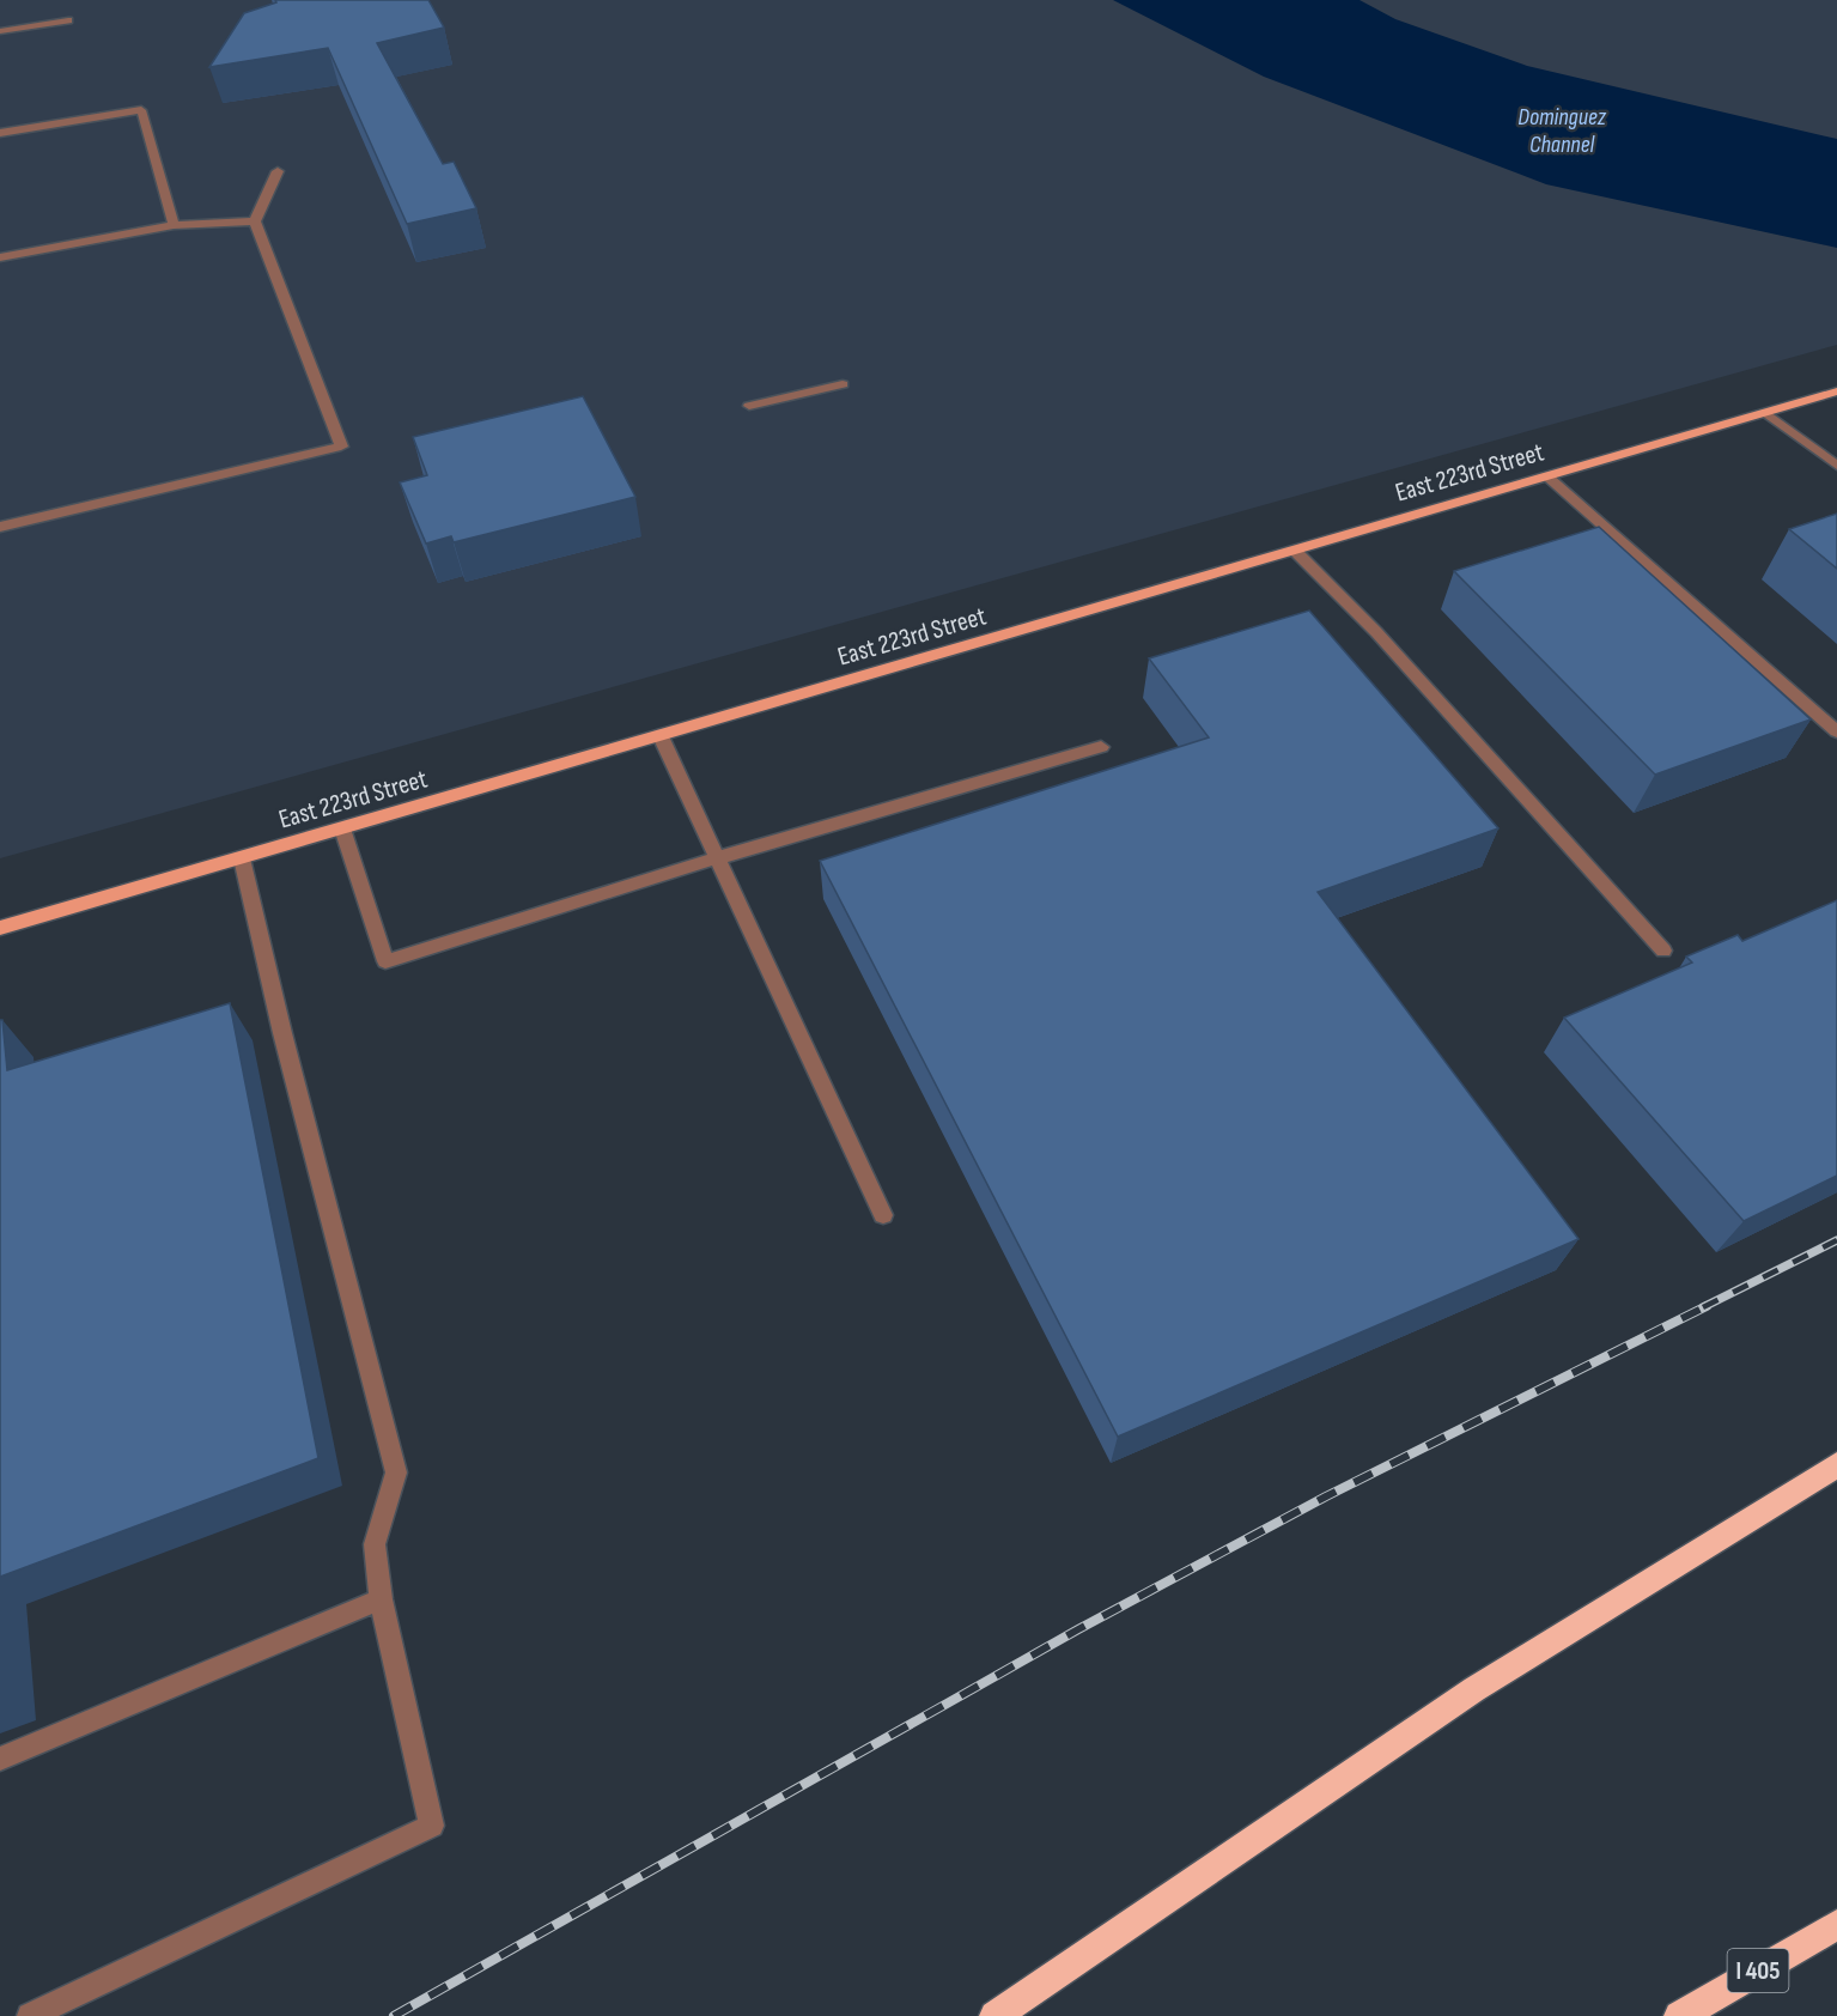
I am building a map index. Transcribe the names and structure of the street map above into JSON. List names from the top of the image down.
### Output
{
  "streets": {
    "highway": ["I 405"],
    "main road": ["East 223rd Street"]
  },
  "water": ["Dominguez Channel"]
}
